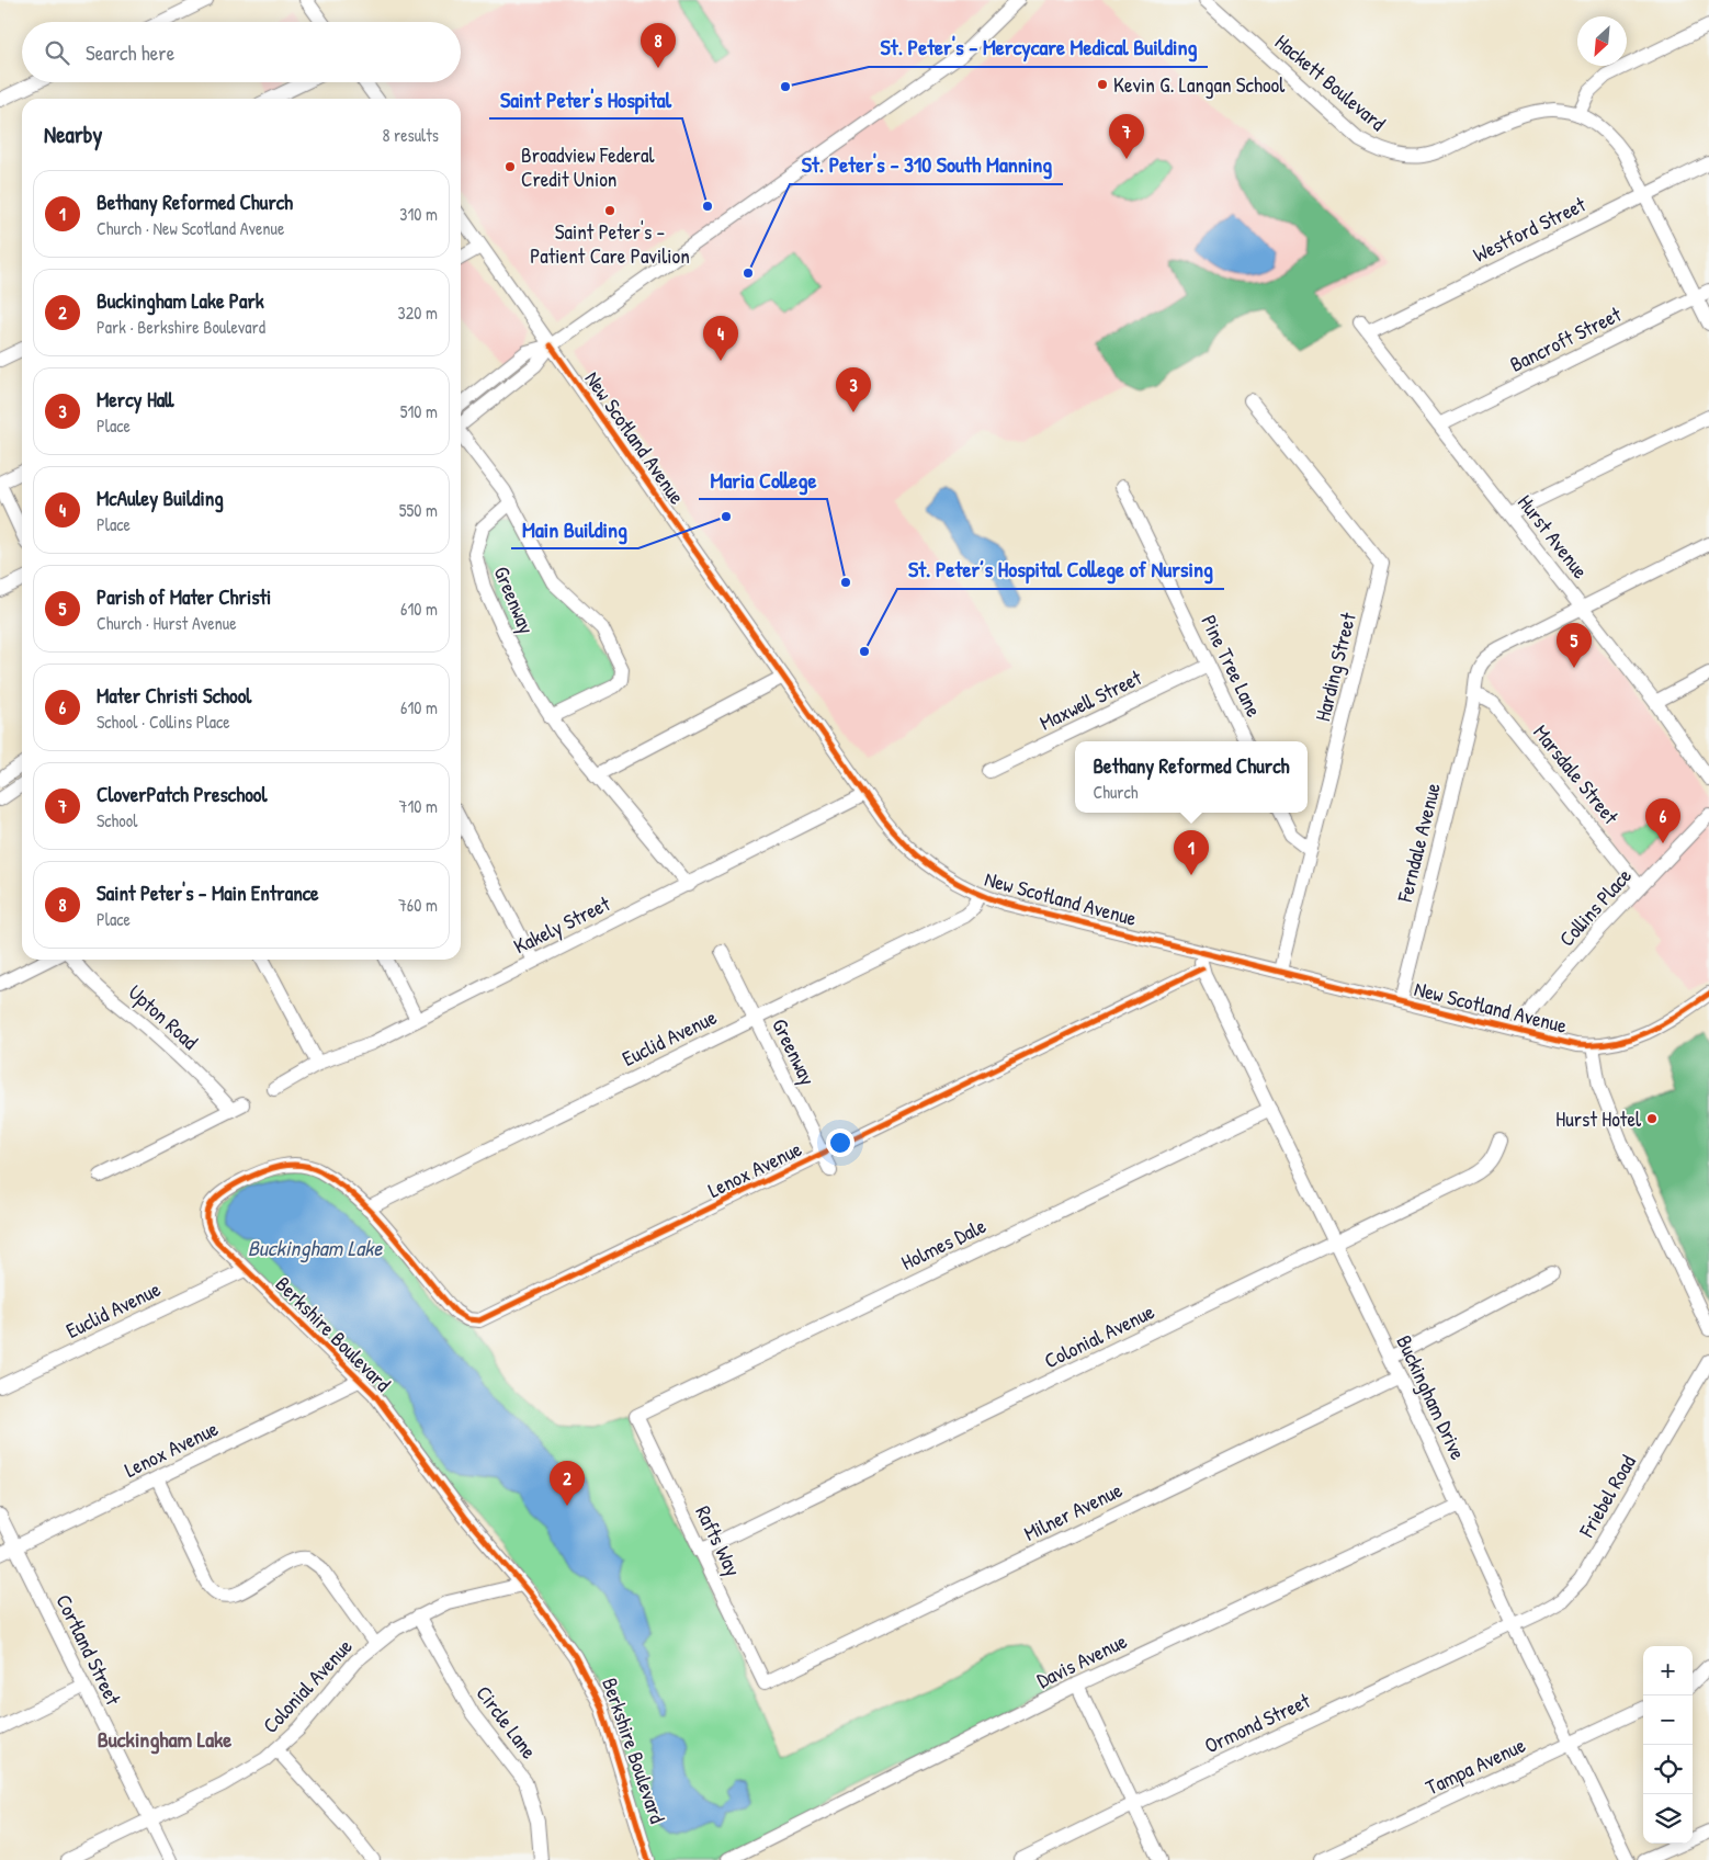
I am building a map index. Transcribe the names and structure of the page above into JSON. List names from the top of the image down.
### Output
{
  "streets": {
    "street": [
      "Hackett Boulevard",
      "Westford Street",
      "Bancroft Street",
      "New Scotland Avenue",
      "Hurst Avenue",
      "Greenway",
      "Pine Tree Lane",
      "Harding Street",
      "Maxwell Street",
      "Marsdale Street",
      "Ferndale Avenue",
      "Collins Place",
      "Kakely Street",
      "Upton Road",
      "Euclid Avenue",
      "Lenox Avenue",
      "Holmes Dale",
      "Berkshire Boulevard",
      "Colonial Avenue",
      "Buckingham Drive",
      "Friebel Road",
      "Milner Avenue",
      "Rafts Way",
      "Cortland Street",
      "Davis Avenue",
      "Circle Lane",
      "Ormond Street",
      "Tampa Avenue"
    ]
  },
  "crossings": [
    ["Hackett Boulevard", "Westford Street"],
    ["Hackett Boulevard", "Bancroft Street"],
    ["Westford Street", "Hurst Avenue"],
    ["Bancroft Street", "Hurst Avenue"],
    ["New Scotland Avenue", "Harding Street"],
    ["New Scotland Avenue", "Ferndale Avenue"],
    ["New Scotland Avenue", "Collins Place"],
    ["New Scotland Avenue", "Kakely Street"],
    ["New Scotland Avenue", "Euclid Avenue"],
    ["New Scotland Avenue", "Buckingham Drive"],
    ["Hurst Avenue", "Ferndale Avenue"],
    ["Greenway", "Kakely Street"],
    ["Greenway", "Euclid Avenue"],
    ["Greenway", "Lenox Avenue"],
    ["Pine Tree Lane", "Maxwell Street"],
    ["Marsdale Street", "Ferndale Avenue"],
    ["Marsdale Street", "Collins Place"],
    ["Euclid Avenue", "Berkshire Boulevard"],
    ["Lenox Avenue", "Berkshire Boulevard"],
    ["Lenox Avenue", "Buckingham Drive"],
    ["Lenox Avenue", "Cortland Street"],
    ["Holmes Dale", "Buckingham Drive"],
    ["Holmes Dale", "Rafts Way"],
    ["Berkshire Boulevard", "Colonial Avenue"],
    ["Colonial Avenue", "Buckingham Drive"],
    ["Colonial Avenue", "Rafts Way"],
    ["Colonial Avenue", "Cortland Street"],
    ["Colonial Avenue", "Circle Lane"],
    ["Buckingham Drive", "Friebel Road"],
    ["Buckingham Drive", "Milner Avenue"],
    ["Buckingham Drive", "Davis Avenue"],
    ["Buckingham Drive", "Ormond Street"],
    ["Buckingham Drive", "Tampa Avenue"],
    ["Friebel Road", "Ormond Street"],
    ["Milner Avenue", "Rafts Way"]
  ],
  "districts": ["Buckingham Lake"],
  "water": ["Buckingham Lake"],
  "places": [
    "Kevin G. Langan School",
    "St. Peter's - Mercycare Medical Building",
    "Broadview Federal Credit Union",
    "Saint Peter's Hospital",
    "Saint Peter's - Patient Care Pavilion",
    "St. Peter's - 310 South Manning",
    "Main Building",
    "Maria College",
    "St. Peter’s Hospital College of Nursing",
    "Hurst Hotel"
  ],
  "north": "bottom left",
  "page": {
    "search": "Search here",
    "pins": [
      "8",
      "7",
      "4",
      "3",
      "5",
      "6",
      "1",
      "2"
    ],
    "heading": ["Nearby", "8 results"],
    "list": [
      {
        "mark": "1",
        "name": "Bethany Reformed Church",
        "note": "Church · New Scotland Avenue",
        "value": "310 m"
      },
      {
        "mark": "2",
        "name": "Buckingham Lake Park",
        "note": "Park · Berkshire Boulevard",
        "value": "320 m"
      },
      {
        "mark": "3",
        "name": "Mercy Hall",
        "note": "Place",
        "value": "510 m"
      },
      {
        "mark": "4",
        "name": "McAuley Building",
        "note": "Place",
        "value": "550 m"
      },
      {
        "mark": "5",
        "name": "Parish of Mater Christi",
        "note": "Church · Hurst Avenue",
        "value": "610 m"
      },
      {
        "mark": "6",
        "name": "Mater Christi School",
        "note": "School · Collins Place",
        "value": "610 m"
      },
      {
        "mark": "7",
        "name": "CloverPatch Preschool",
        "note": "School",
        "value": "710 m"
      },
      {
        "mark": "8",
        "name": "Saint Peter's - Main Entrance",
        "note": "Place",
        "value": "760 m"
      }
    ],
    "popup": ["Bethany Reformed Church", "Church"],
    "map_buttons": ["+", "−"]
  }
}
